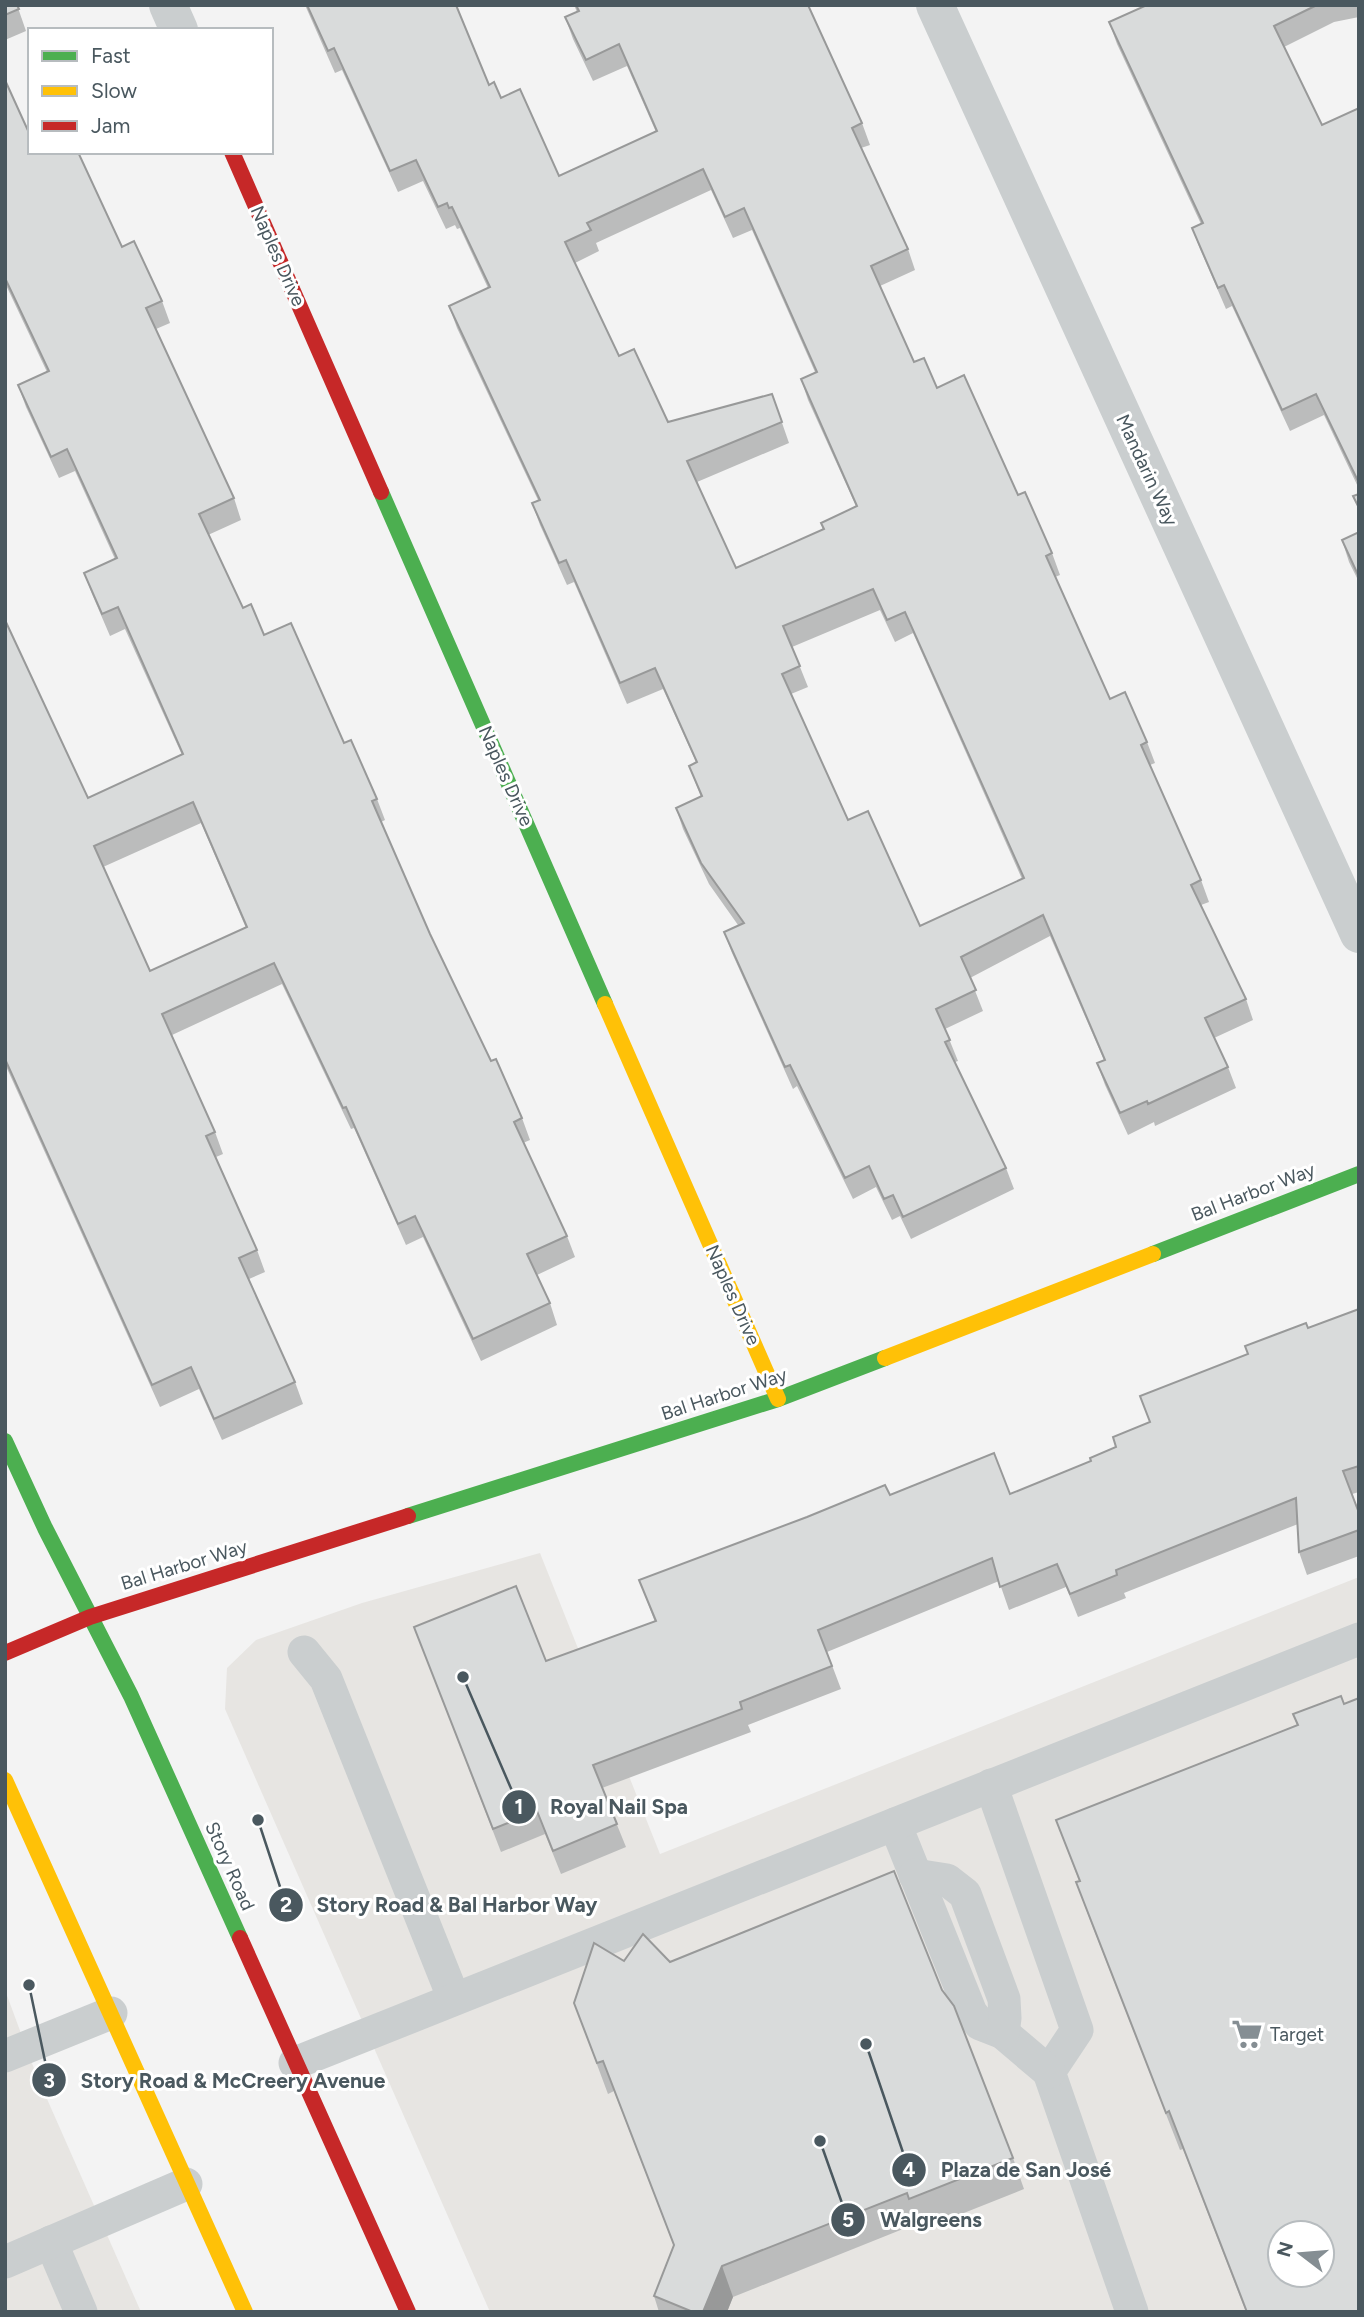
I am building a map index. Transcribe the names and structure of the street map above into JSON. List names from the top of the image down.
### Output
{
  "streets": {
    "street": [
      "Naples Drive",
      "Mandarin Way",
      "Bal Harbor Way",
      "Story Road"
    ]
  },
  "crossings": [
    ["Naples Drive", "Bal Harbor Way"],
    ["Bal Harbor Way", "Story Road"]
  ],
  "places": {
    "other": [
      "Royal Nail Spa",
      "Story Road & Bal Harbor Way",
      "Story Road & McCreery Avenue",
      "Plaza de San José",
      "Walgreens"
    ],
    "supermarket": ["Target"]
  },
  "legend": ["Fast", "Slow", "Jam"],
  "north": "left"
}
